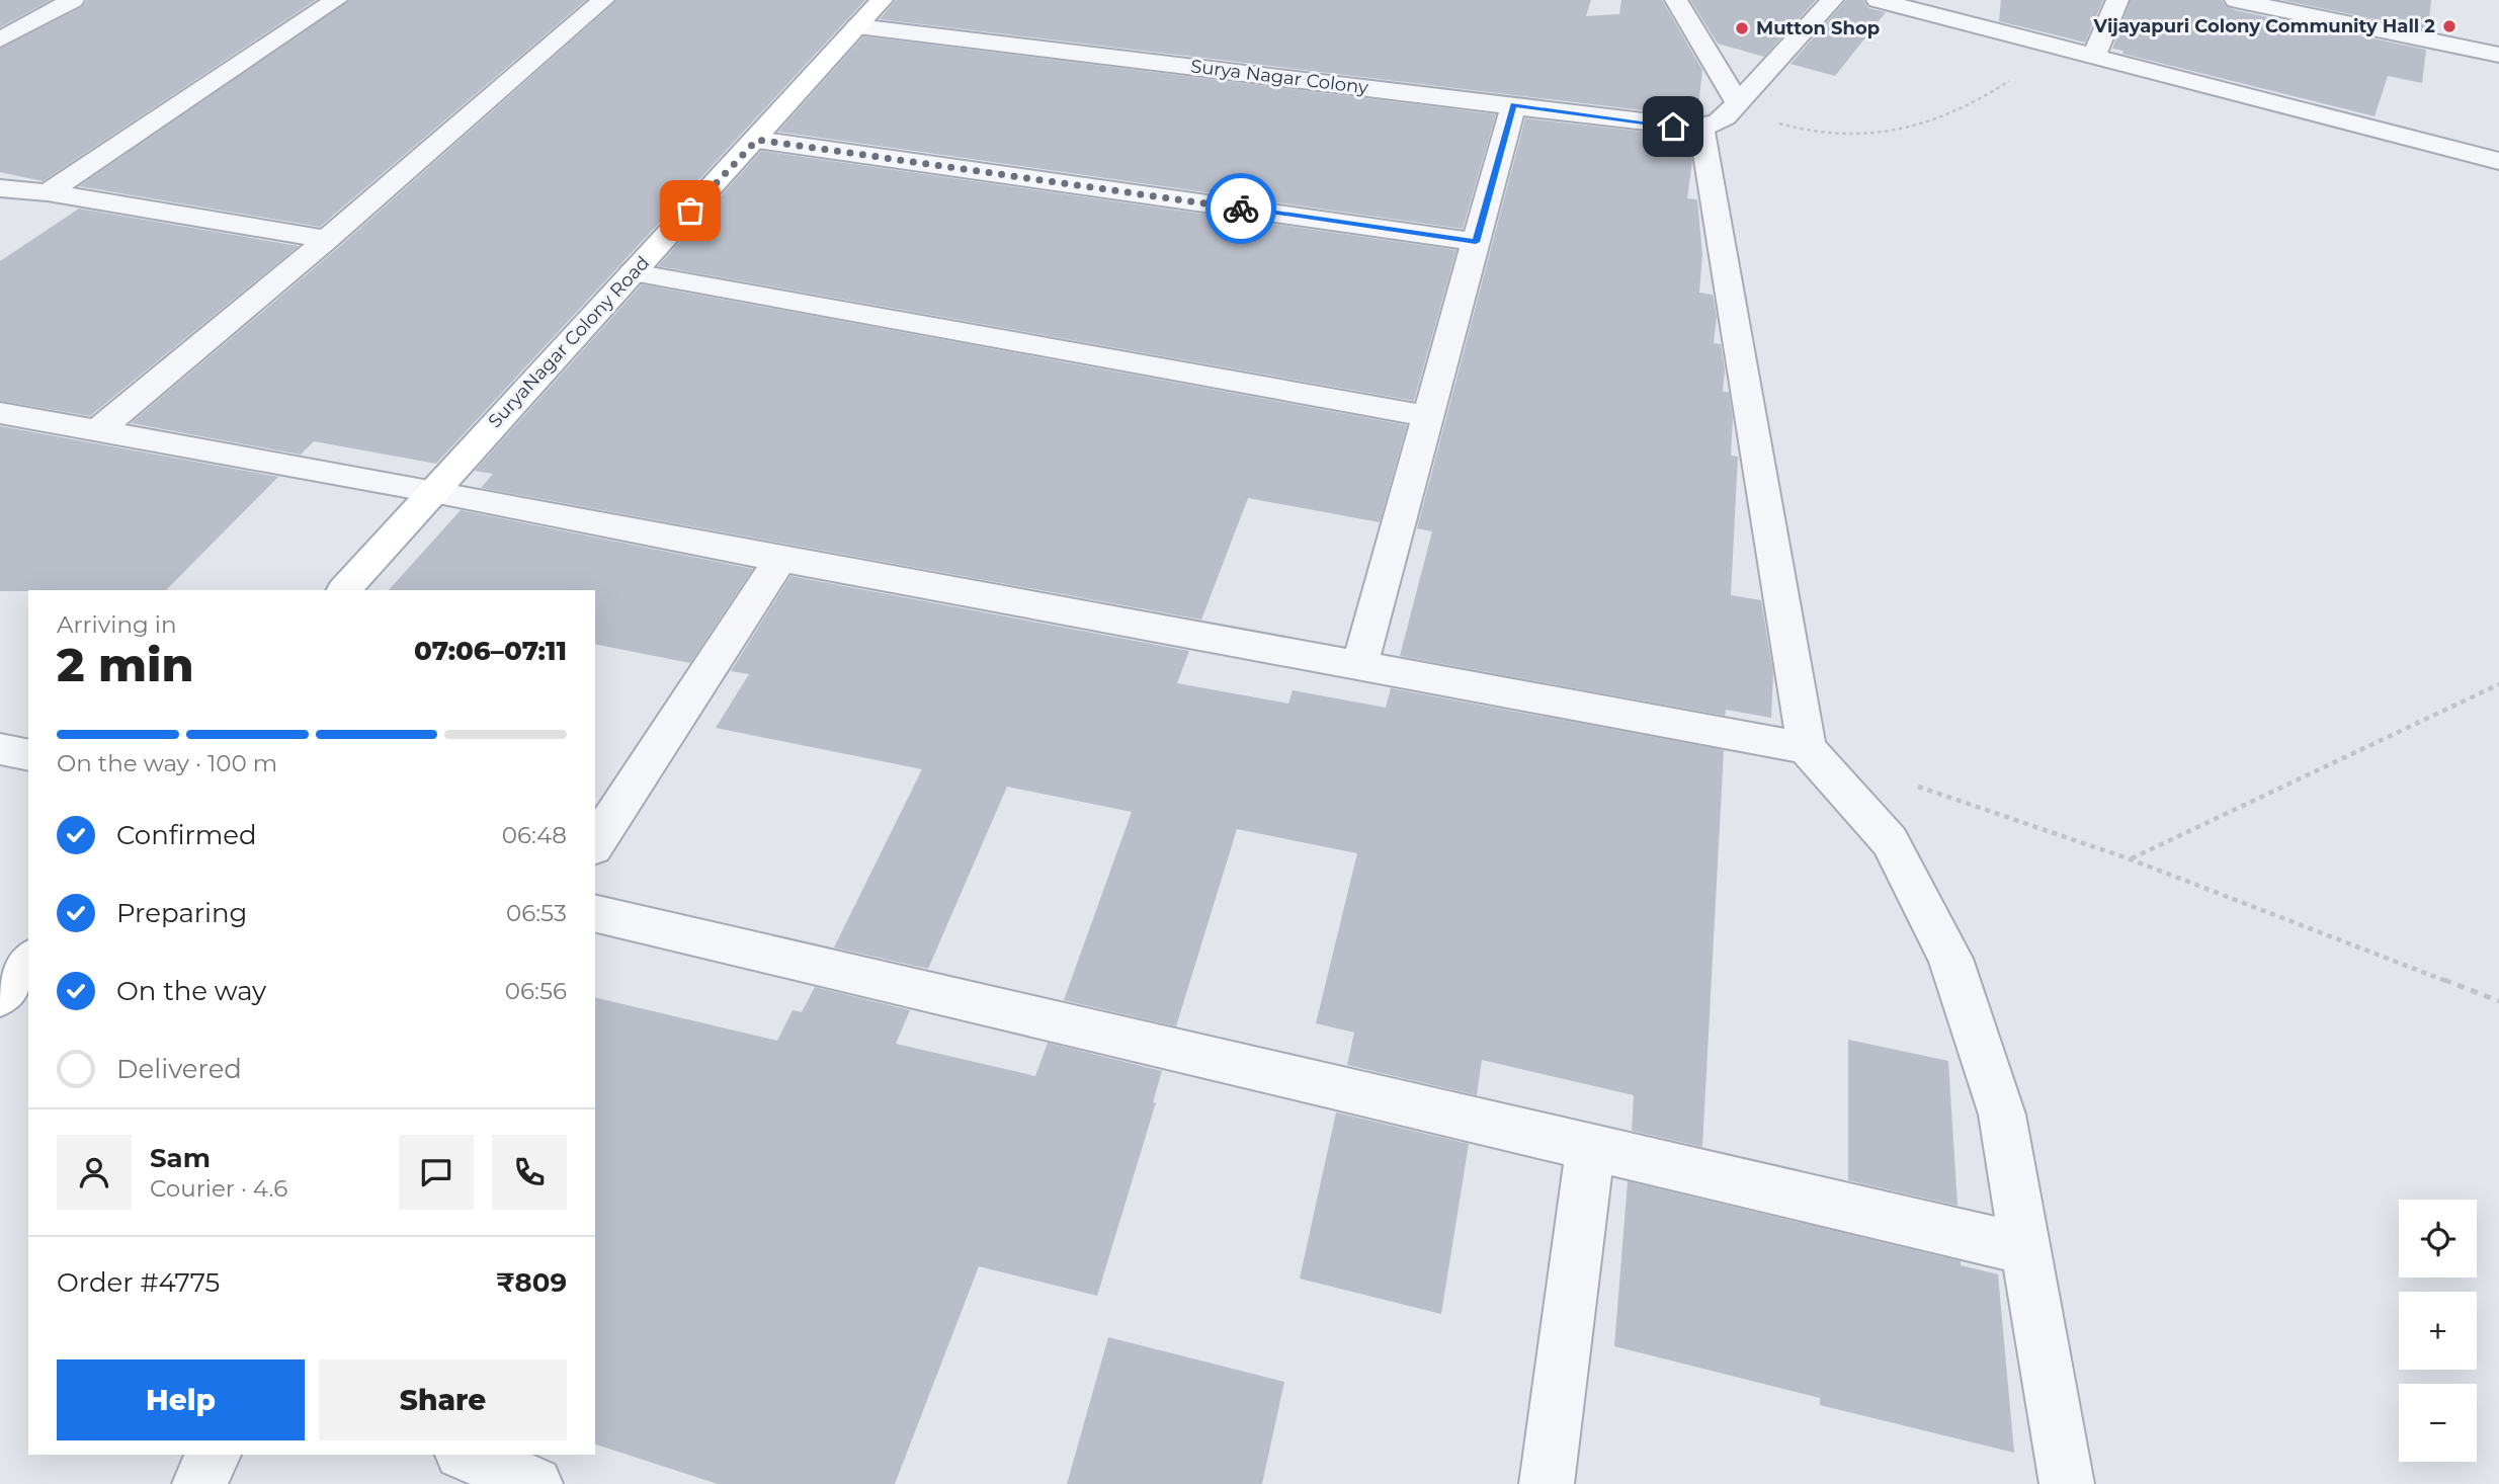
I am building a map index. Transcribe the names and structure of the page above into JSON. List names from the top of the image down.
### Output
{
  "streets": {
    "main road": ["SuryaNagar Colony Road"],
    "street": ["Surya Nagar Colony"]
  },
  "crossings": [
    ["Surya Nagar Colony", "SuryaNagar Colony Road"]
  ],
  "places": ["Vijayapuri Colony Community Hall 2", "Mutton Shop"],
  "page": {
    "heading": ["2 min", "Arriving in", "07:06–07:11"],
    "panel": [
      "Sam",
      "Courier · 4.6",
      "Order #4775",
      "₹809"
    ],
    "bar": "On the way · 100 m",
    "list": [
      ["Confirmed", "06:48"],
      ["Preparing", "06:53"],
      ["On the way", "06:56"],
      "Delivered"
    ],
    "map_buttons": ["+", "−"],
    "buttons": ["Help", "Share"]
  }
}
